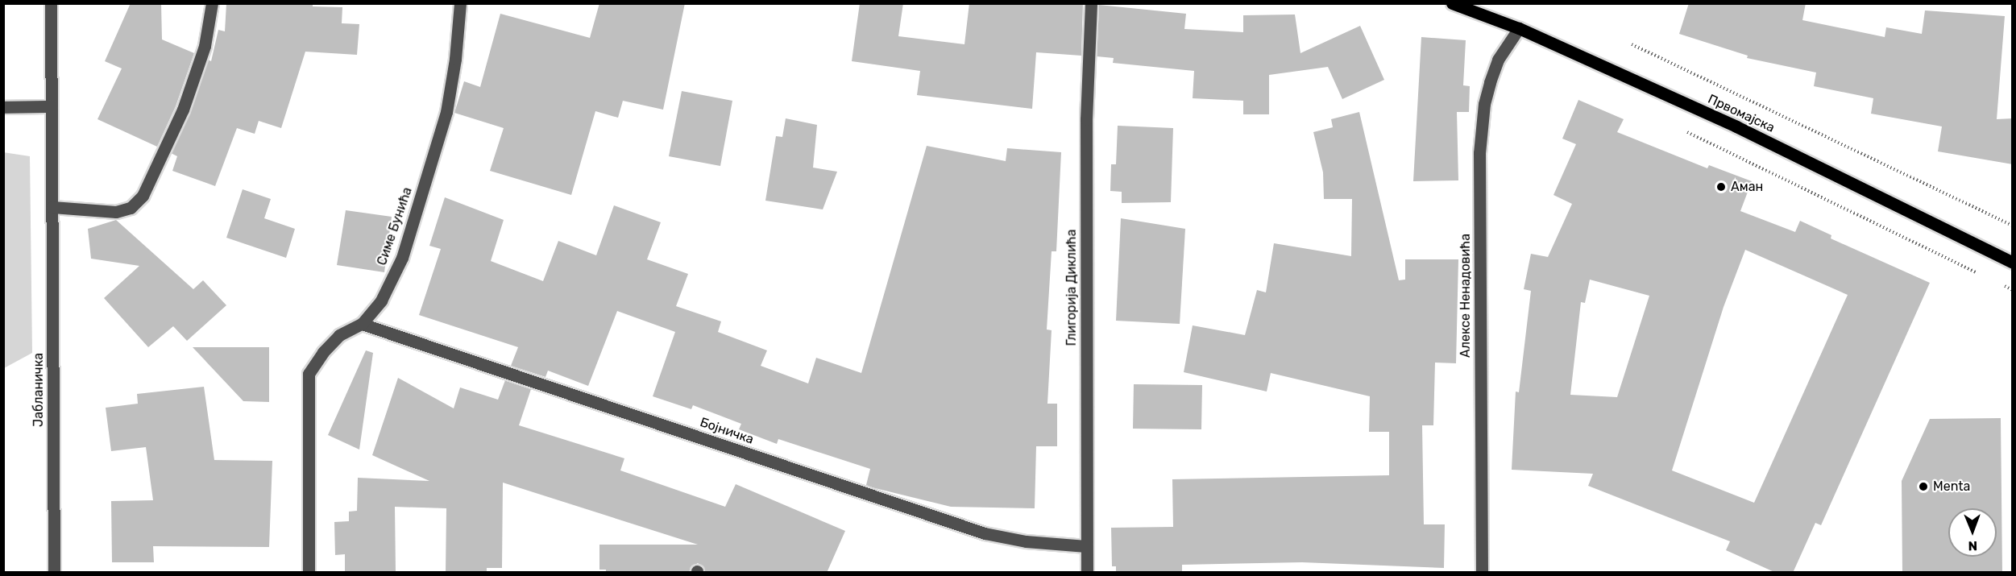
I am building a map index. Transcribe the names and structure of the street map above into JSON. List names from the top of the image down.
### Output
{
  "streets": {
    "main road": ["Првомајска"],
    "street": [
      "Симе Бунића",
      "Глигорија Диклића",
      "Алексе Ненадовића",
      "Јабланичка",
      "Бојничка"
    ]
  },
  "crossings": [
    ["Првомајска", "Алексе Ненадовића"],
    ["Симе Бунића", "Бојничка"],
    ["Глигорија Диклића", "Бојничка"]
  ],
  "places": ["Аман", "Menta"],
  "north": "bottom"
}
